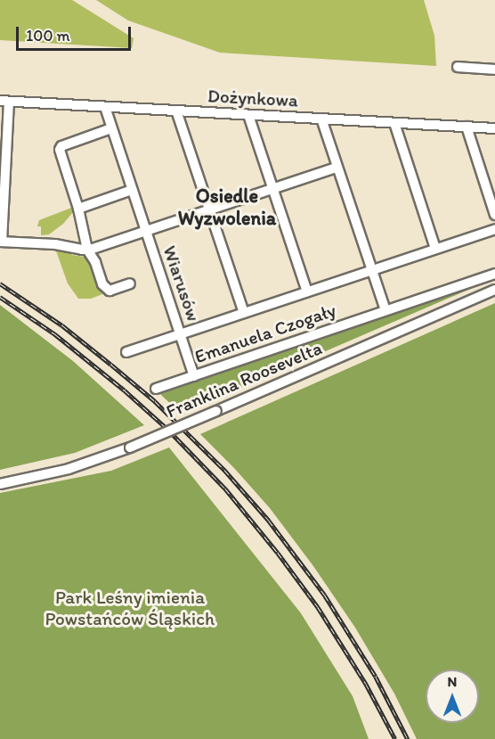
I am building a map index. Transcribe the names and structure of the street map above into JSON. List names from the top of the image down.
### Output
{
  "streets": {
    "street": [
      "Dożynkowa",
      "Wiarusów",
      "Emanuela Czogały",
      "Franklina Roosevelta"
    ]
  },
  "crossings": [
    ["Dożynkowa", "Wiarusów"],
    ["Dożynkowa", "Emanuela Czogały"],
    ["Wiarusów", "Emanuela Czogały"]
  ],
  "districts": ["Osiedle Wyzwolenia"],
  "parks": ["Park Leśny imienia Powstańców Śląskich"],
  "scale_bar": "100 m",
  "north": "top"
}
